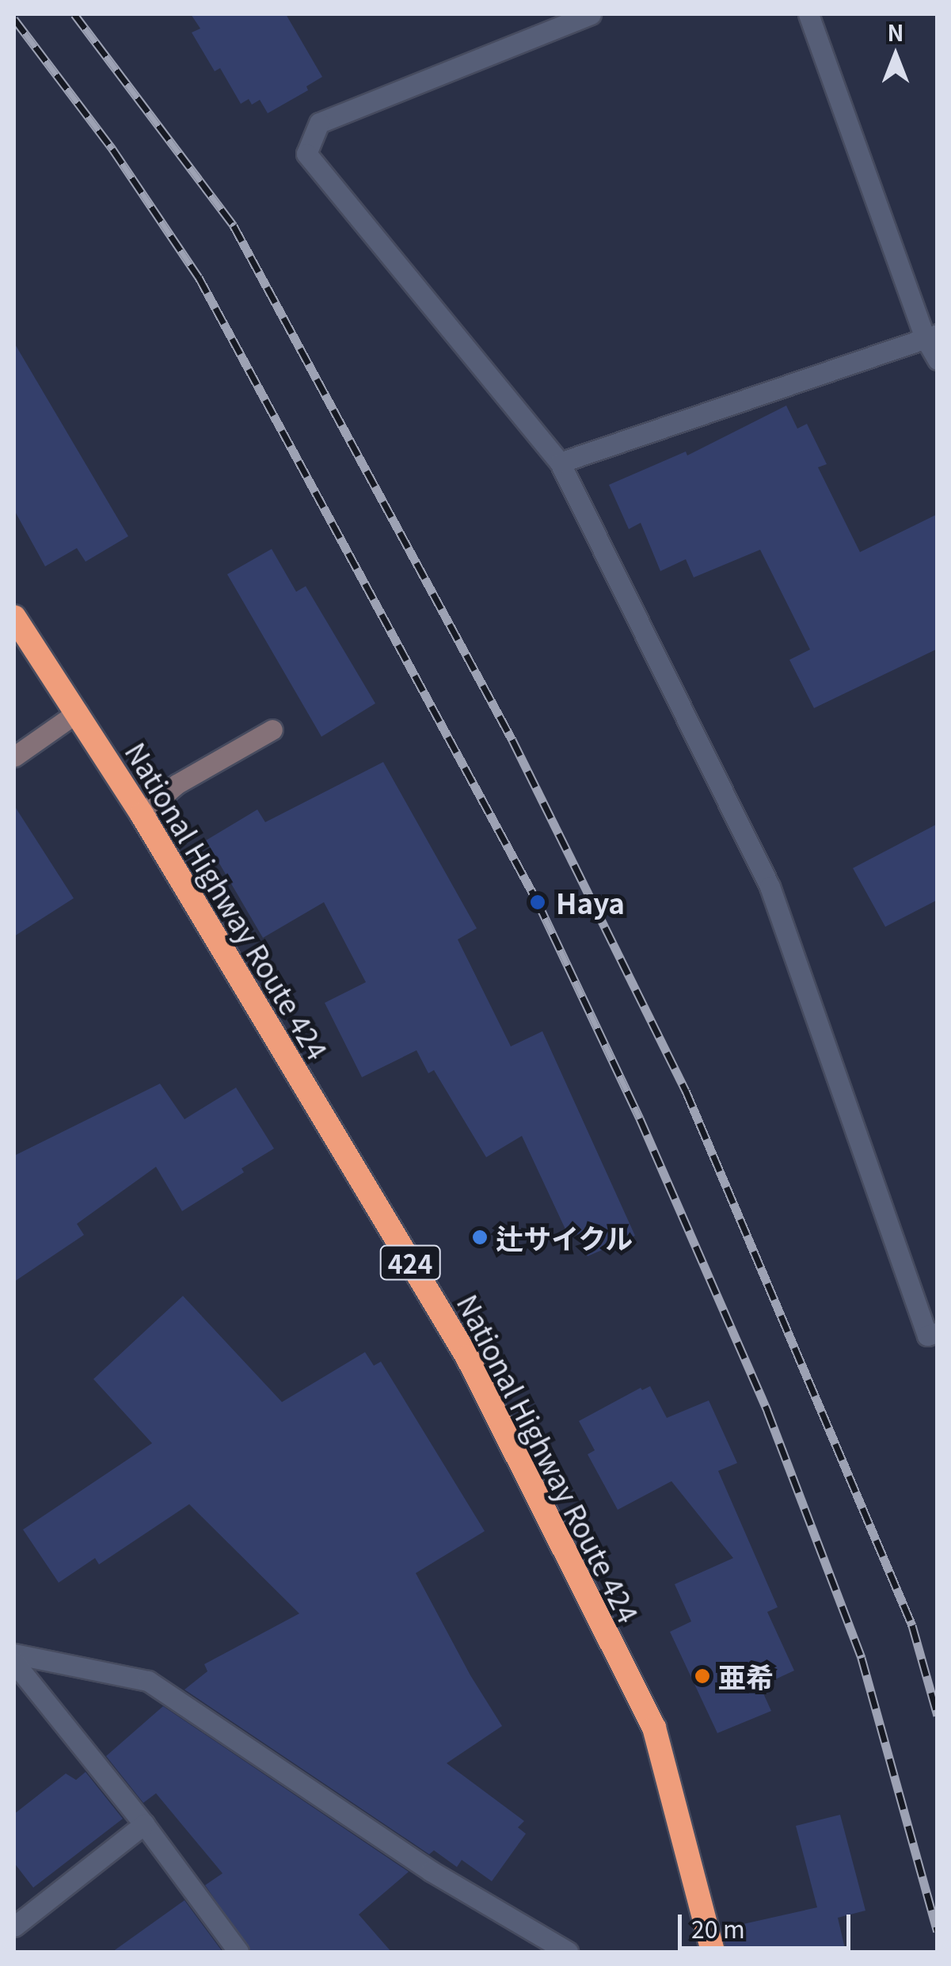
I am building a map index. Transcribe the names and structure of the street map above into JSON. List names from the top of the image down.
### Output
{
  "streets": {
    "highway": ["National Highway Route 424", "424"]
  },
  "places": ["Haya", "辻サイクル", "亜希"],
  "scale_bar": "20 m",
  "north": "top"
}
